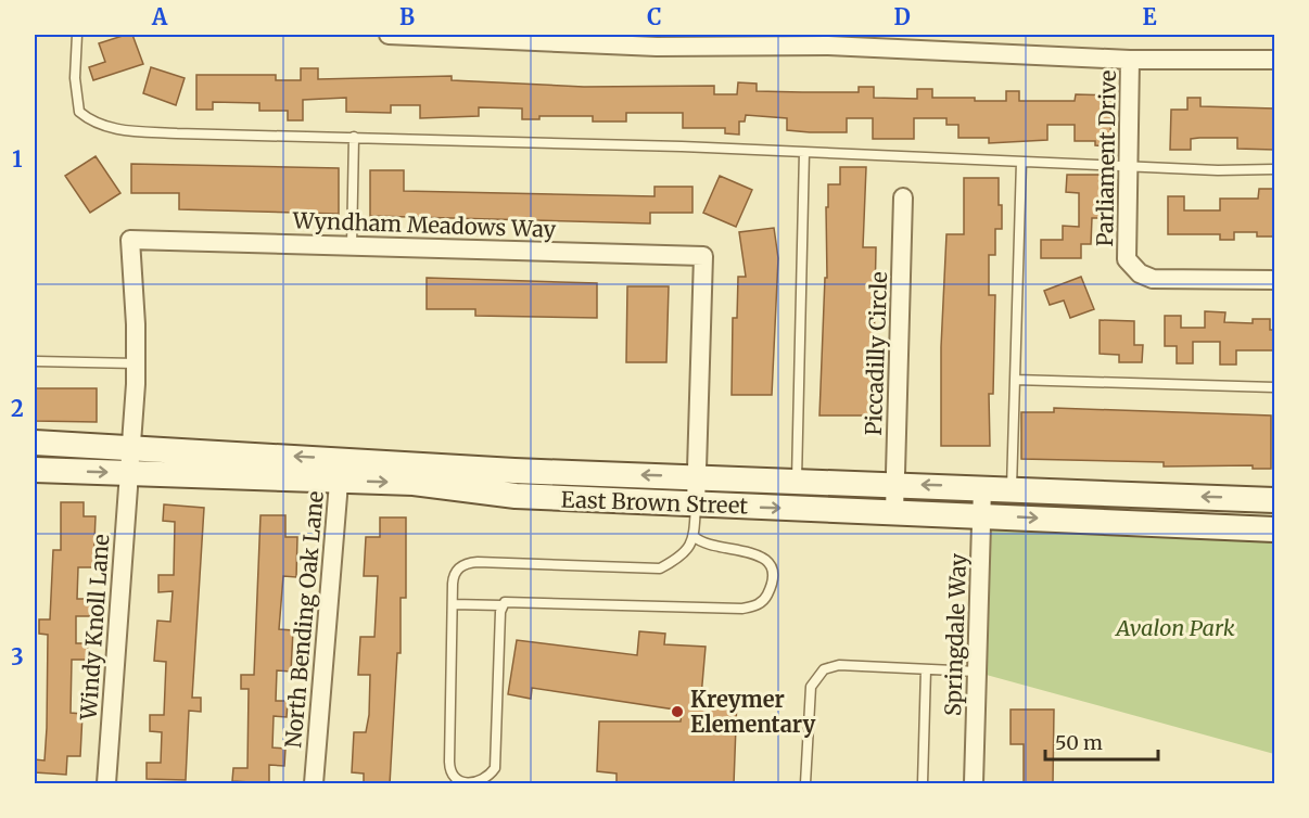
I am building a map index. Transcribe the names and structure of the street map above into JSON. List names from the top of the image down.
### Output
{
  "streets": {
    "main road": ["East Brown Street"],
    "street": [
      "Parliament Drive",
      "Wyndham Meadows Way",
      "Piccadilly Circle",
      "North Bending Oak Lane",
      "Windy Knoll Lane",
      "Springdale Way"
    ]
  },
  "crossings": [
    ["Wyndham Meadows Way", "East Brown Street"],
    ["Wyndham Meadows Way", "Windy Knoll Lane"],
    ["Piccadilly Circle", "East Brown Street"],
    ["East Brown Street", "North Bending Oak Lane"],
    ["East Brown Street", "Windy Knoll Lane"],
    ["East Brown Street", "Springdale Way"]
  ],
  "parks": ["Avalon Park"],
  "places": ["Kreymer Elementary"],
  "scale_bar": "50 m",
  "grid": {
    "columns": [
      "A",
      "B",
      "C",
      "D",
      "E"
    ],
    "rows": ["1", "2", "3"]
  }
}
